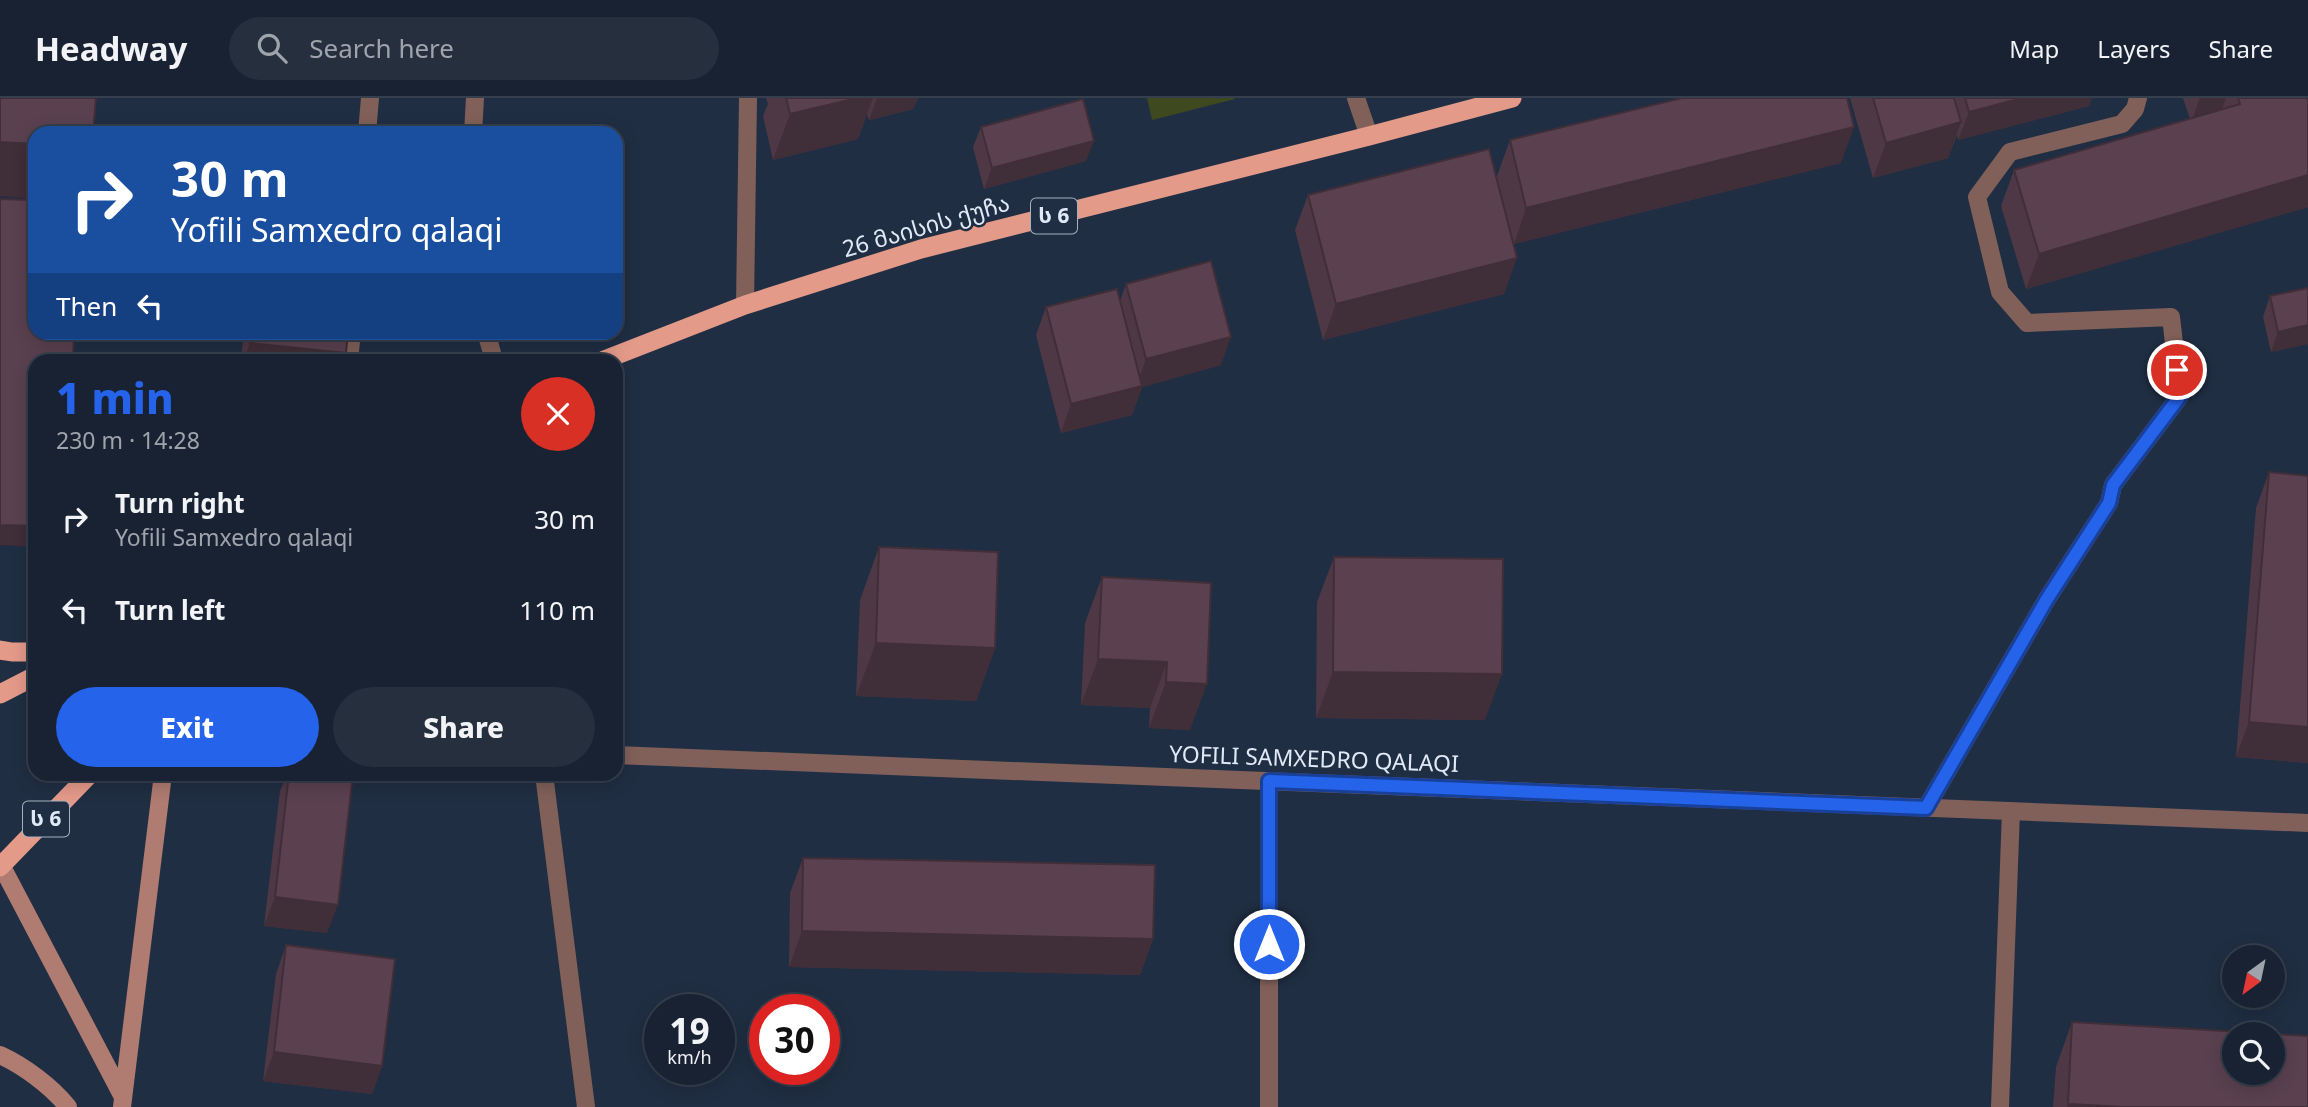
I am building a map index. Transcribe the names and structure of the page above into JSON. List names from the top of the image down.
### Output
{
  "streets": {
    "highway": ["ს 6", "26 მაისის ქუჩა"],
    "street": ["YOFILI SAMXEDRO QALAQI"]
  },
  "north": "bottom left",
  "page": {
    "header": "Headway",
    "search": "Search here",
    "nav": ["Map", "Layers", "Share"],
    "turn": ["30 m", "Yofili Samxedro qalaqi"],
    "then": "Then",
    "heading": ["1 min", "230 m · 14:28"],
    "list": [
      {
        "name": "Turn right",
        "note": "Yofili Samxedro qalaqi",
        "value": "30 m"
      },
      {
        "name": "Turn left",
        "value": "110 m"
      }
    ],
    "buttons": ["Exit", "Share"],
    "speed": "19 km/h",
    "limit": "30"
  }
}
